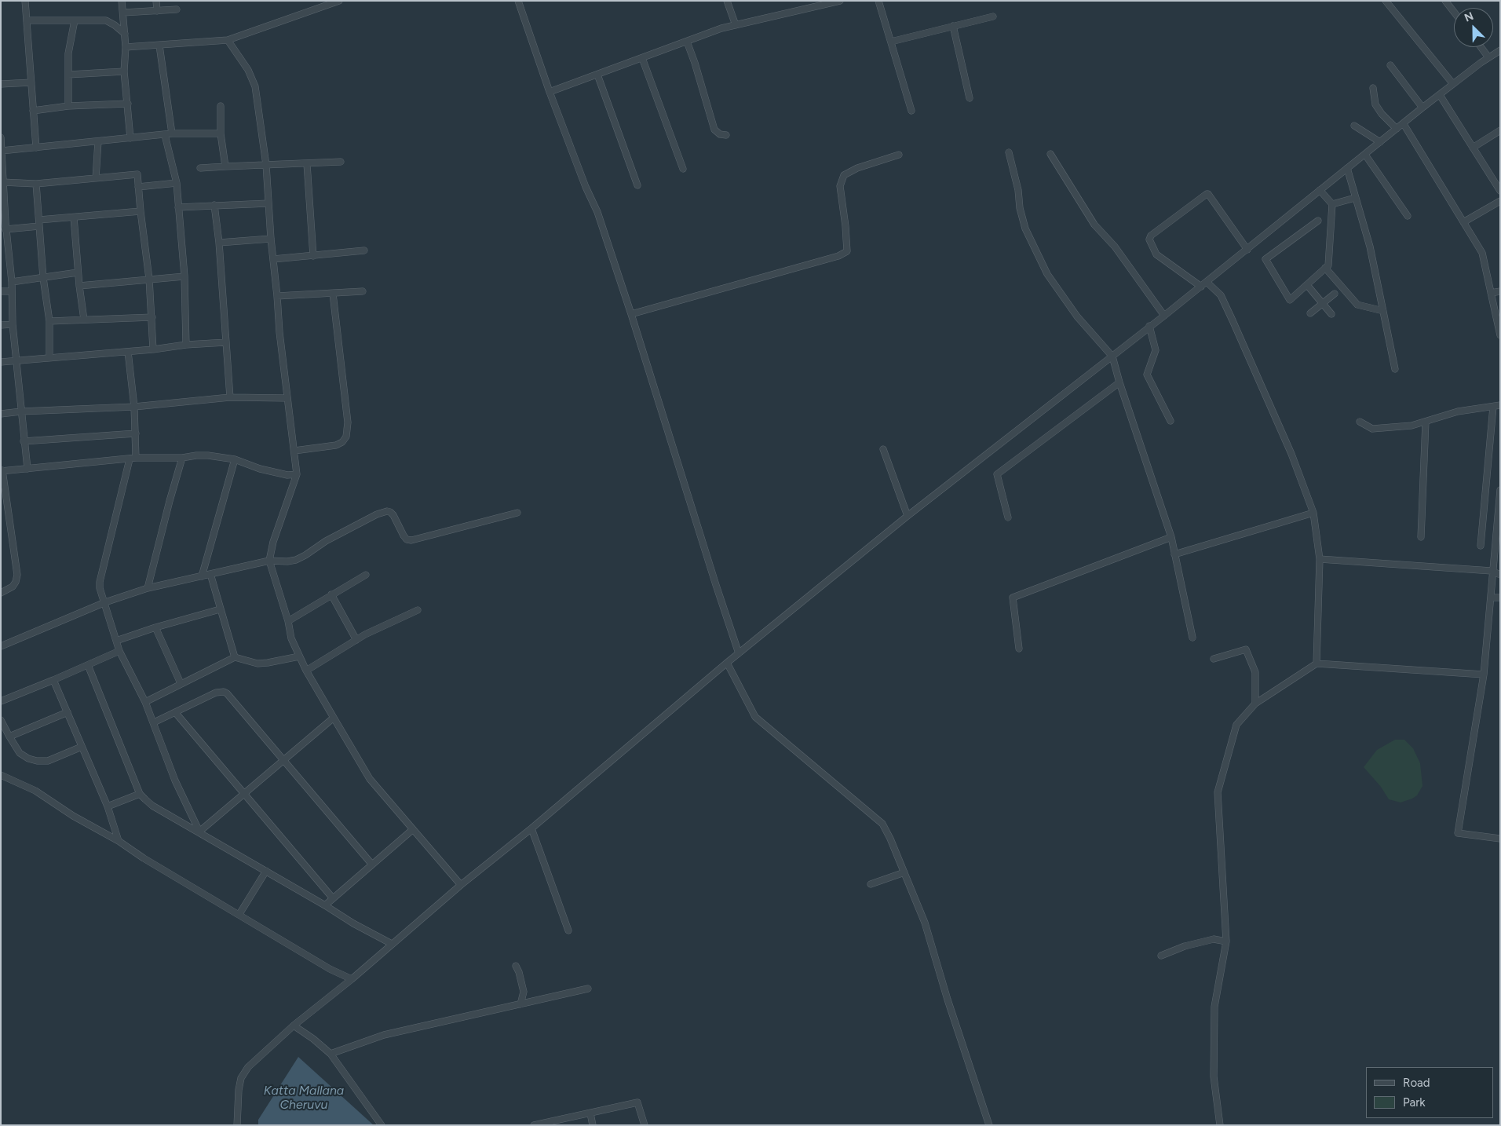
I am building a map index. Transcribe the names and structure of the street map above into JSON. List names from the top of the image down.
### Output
{
  "water": ["Katta Mallana Cheruvu"],
  "legend": ["Road", "Park"],
  "north": "top left"
}
